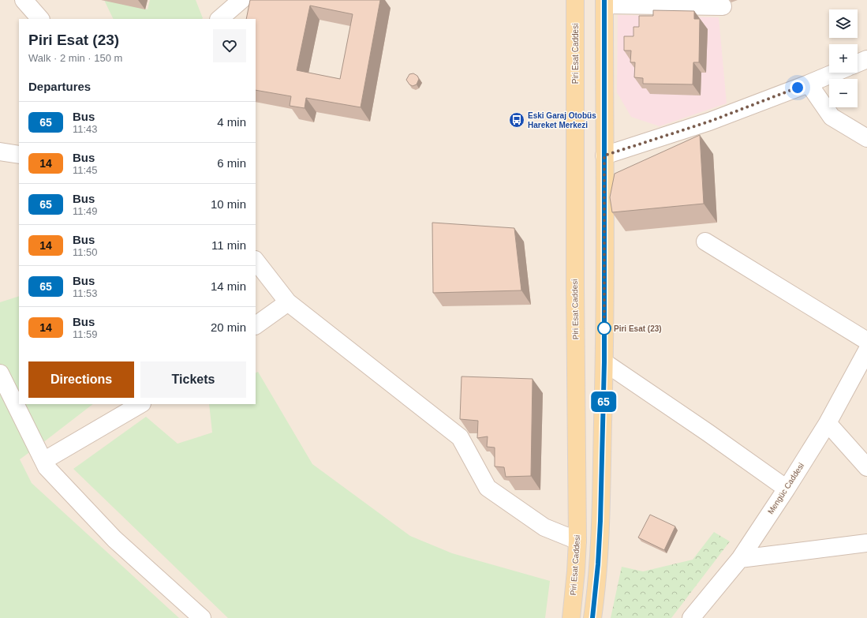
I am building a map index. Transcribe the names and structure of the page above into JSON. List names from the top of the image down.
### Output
{
  "streets": {
    "main road": ["Piri Esat Caddesi"],
    "street": ["Mengüc Caddesi"]
  },
  "places": {
    "bus stop": ["Eski Garaj Otobüs Hareket Merkezi"],
    "other": ["Piri Esat (23)"]
  },
  "lines": ["bus line 65"],
  "page": {
    "on_map": "65",
    "map_buttons": ["+", "−"],
    "heading": [
      ["Piri Esat (23)", "Walk · 2 min · 150 m"],
      "Departures"
    ],
    "list": [
      {
        "mark": "65",
        "name": "Bus",
        "note": "11:43",
        "value": "4 min"
      },
      {
        "mark": "14",
        "name": "Bus",
        "note": "11:45",
        "value": "6 min"
      },
      {
        "mark": "65",
        "name": "Bus",
        "note": "11:49",
        "value": "10 min"
      },
      {
        "mark": "14",
        "name": "Bus",
        "note": "11:50",
        "value": "11 min"
      },
      {
        "mark": "65",
        "name": "Bus",
        "note": "11:53",
        "value": "14 min"
      },
      {
        "mark": "14",
        "name": "Bus",
        "note": "11:59",
        "value": "20 min"
      }
    ],
    "buttons": ["Directions", "Tickets"]
  }
}
